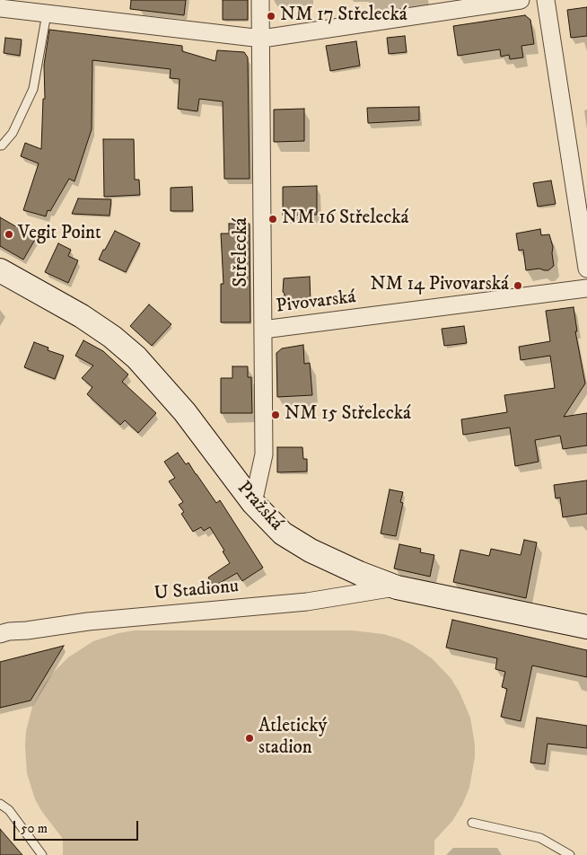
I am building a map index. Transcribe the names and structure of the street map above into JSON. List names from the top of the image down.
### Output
{
  "streets": {
    "main road": ["Pražská"],
    "street": ["Střelecká", "Pivovarská", "U Stadionu"]
  },
  "crossings": [
    ["Střelecká", "Pivovarská"],
    ["Střelecká", "Pražská"],
    ["Pražská", "U Stadionu"]
  ],
  "places": [
    "NM 17 Střelecká",
    "NM 16 Střelecká",
    "Vegit Point",
    "NM 14 Pivovarská",
    "NM 15 Střelecká",
    "Atletický stadion"
  ],
  "scale_bar": "50 m"
}
